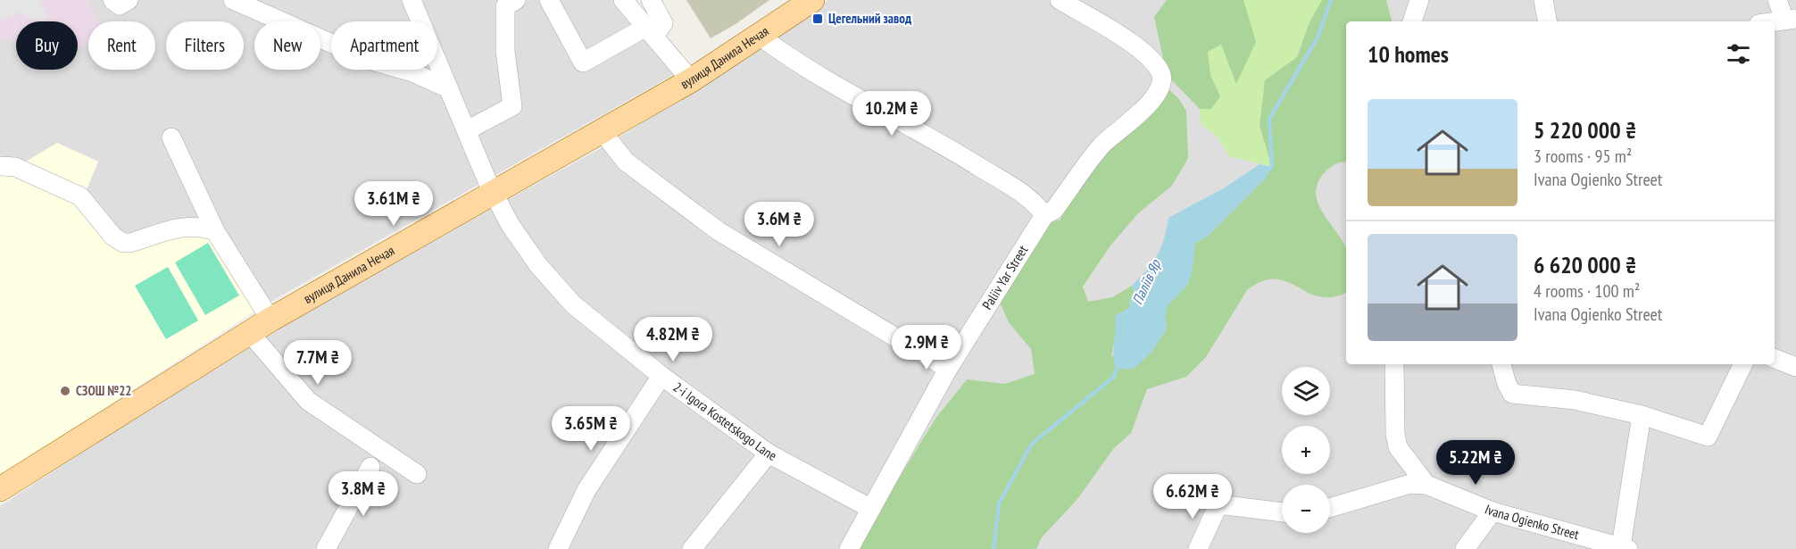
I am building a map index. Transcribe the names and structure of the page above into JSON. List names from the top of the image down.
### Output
{
  "streets": {
    "main road": ["вулиця Данила Нечая"],
    "street": ["Paliiv Yar Street", "2-i Igora Kostetskogo Lane", "Ivana Ogienko Street"]
  },
  "crossings": [
    ["вулиця Данила Нечая", "2-i Igora Kostetskogo Lane"],
    ["Paliiv Yar Street", "2-i Igora Kostetskogo Lane"]
  ],
  "water": ["Паліїв Яр"],
  "places": {
    "transit": ["Цегельний завод"],
    "other": ["СЗОШ №22"]
  },
  "page": {
    "chip": [
      "Buy",
      "Rent",
      "Filters",
      "New",
      "Apartment"
    ],
    "heading": "10 homes",
    "list": [
      {
        "name": "5 220 000 ₴",
        "note": "3 rooms · 95 m² · Ivana Ogienko Street"
      },
      {
        "name": "6 620 000 ₴",
        "note": "4 rooms · 100 m² · Ivana Ogienko Street"
      }
    ],
    "price": [
      "10.2M ₴",
      "3.61M ₴",
      "3.6M ₴",
      "4.82M ₴",
      "2.9M ₴",
      "7.7M ₴",
      "3.65M ₴",
      "5.22M ₴",
      "3.8M ₴",
      "6.62M ₴"
    ],
    "map_buttons": ["+", "−"]
  }
}
